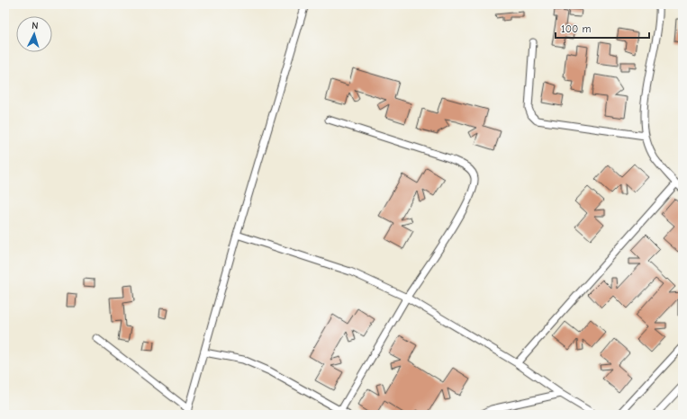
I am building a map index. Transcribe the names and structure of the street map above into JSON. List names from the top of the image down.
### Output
{
  "scale_bar": "100 m",
  "north": "top"
}
